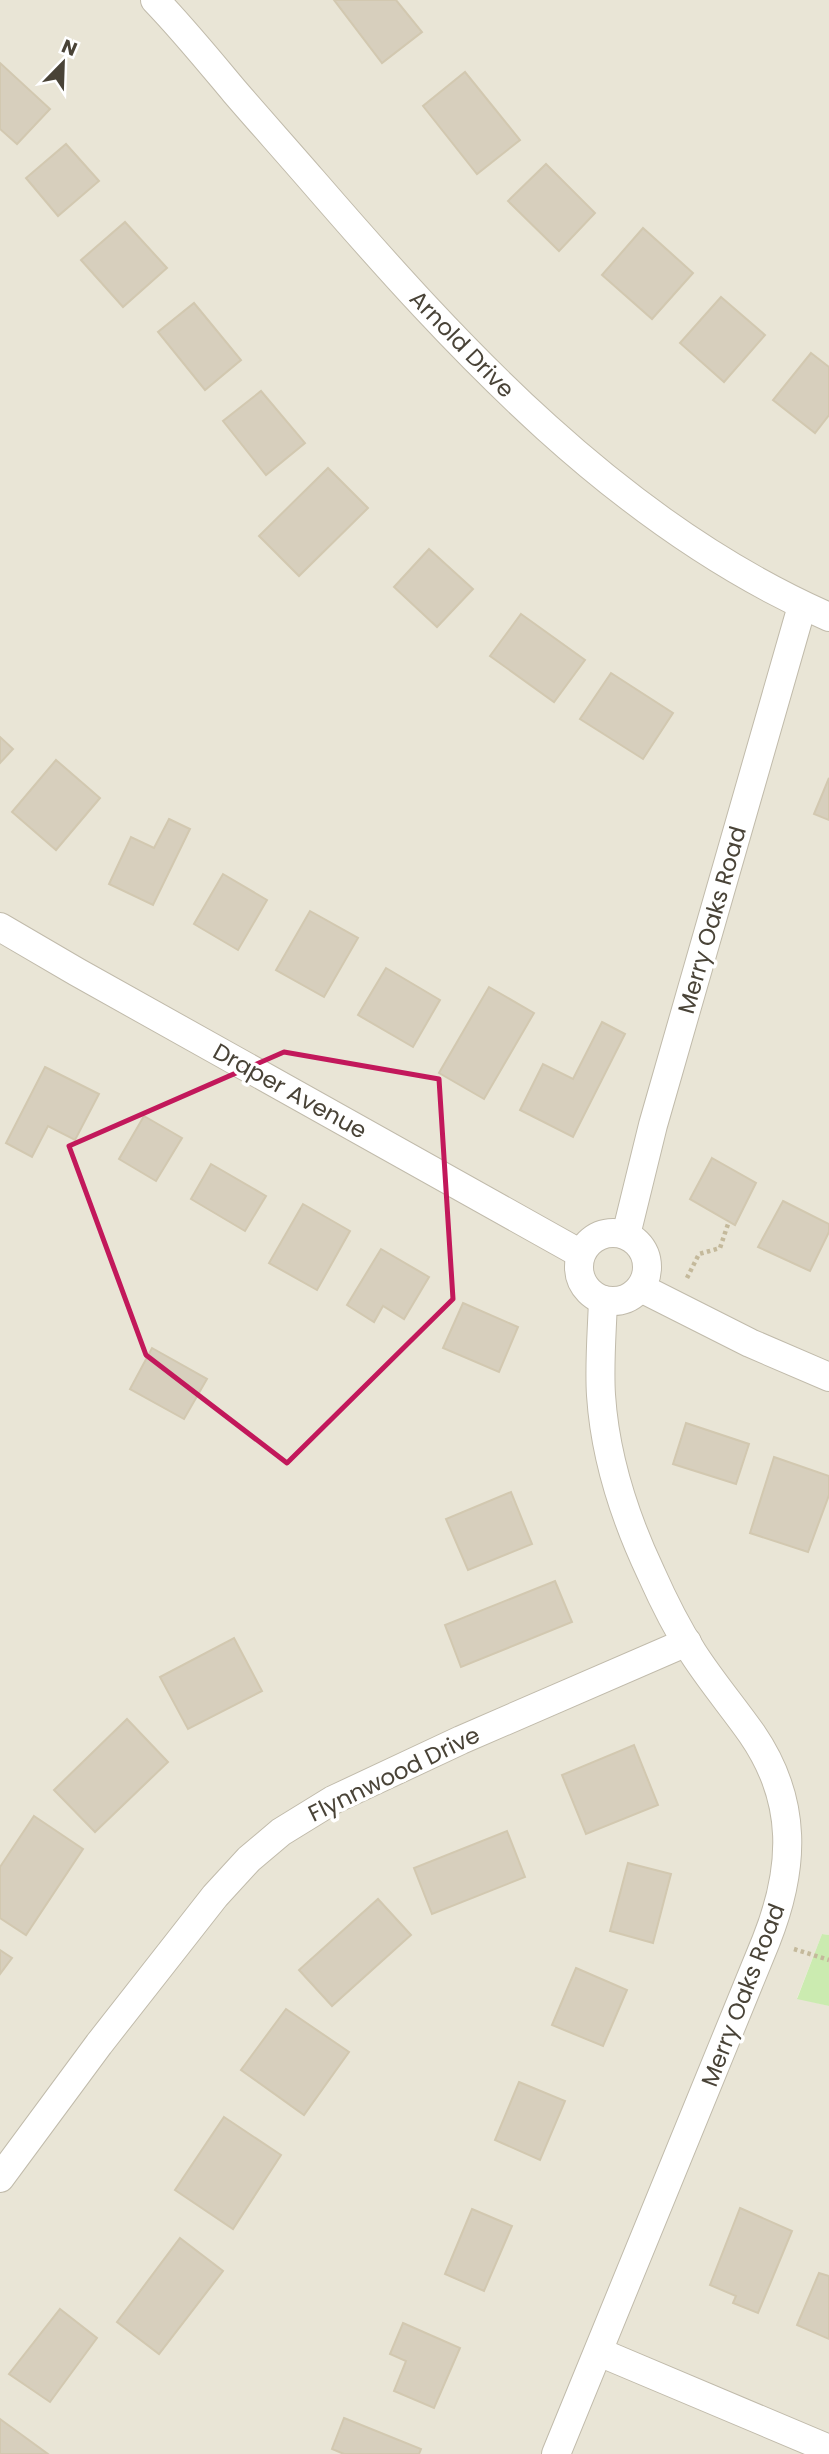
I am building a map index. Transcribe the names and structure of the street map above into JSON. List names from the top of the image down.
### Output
{
  "streets": {
    "street": [
      "Arnold Drive",
      "Merry Oaks Road",
      "Draper Avenue",
      "Flynnwood Drive"
    ]
  },
  "crossings": [
    ["Arnold Drive", "Merry Oaks Road"],
    ["Merry Oaks Road", "Draper Avenue"],
    ["Merry Oaks Road", "Flynnwood Drive"]
  ],
  "north": "top right"
}
